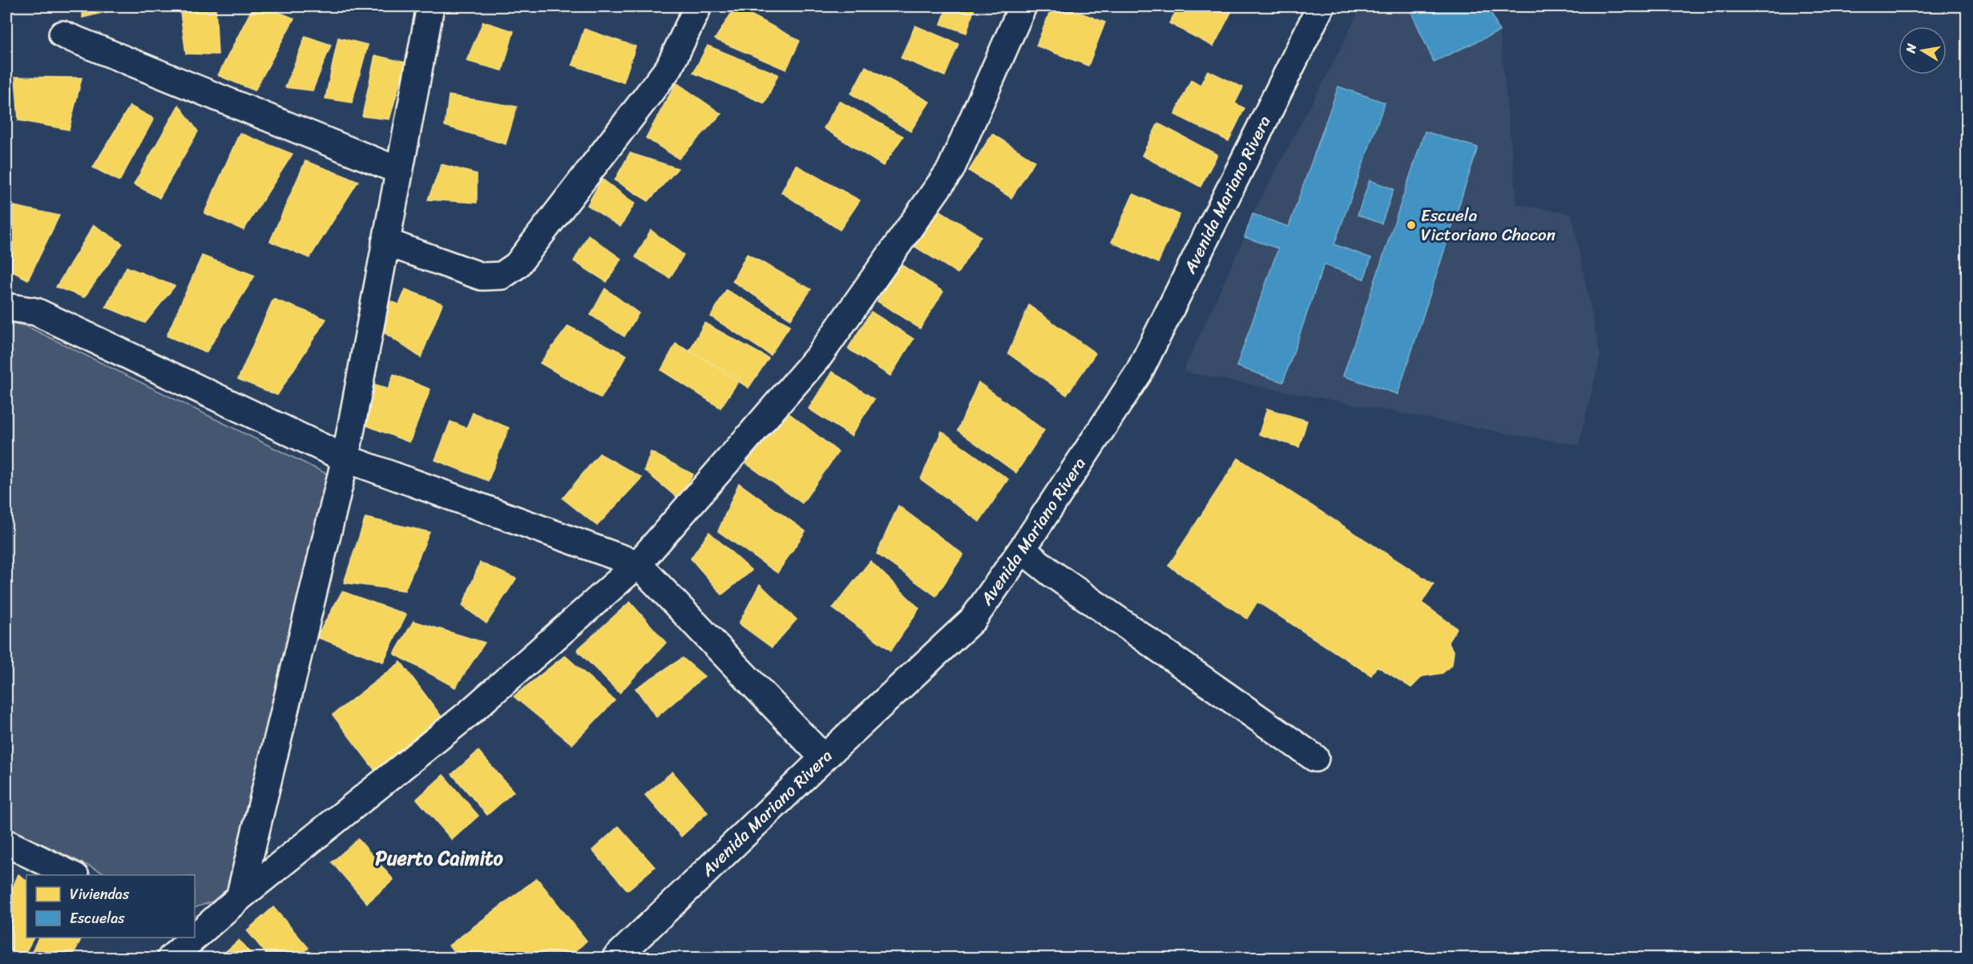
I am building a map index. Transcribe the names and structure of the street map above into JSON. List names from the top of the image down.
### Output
{
  "streets": {
    "street": ["Avenida Mariano Rivera"]
  },
  "districts": ["Puerto Caimito"],
  "places": ["Escuela Victoriano Chacon"],
  "legend": ["Viviendas", "Escuelas"],
  "north": "left"
}
